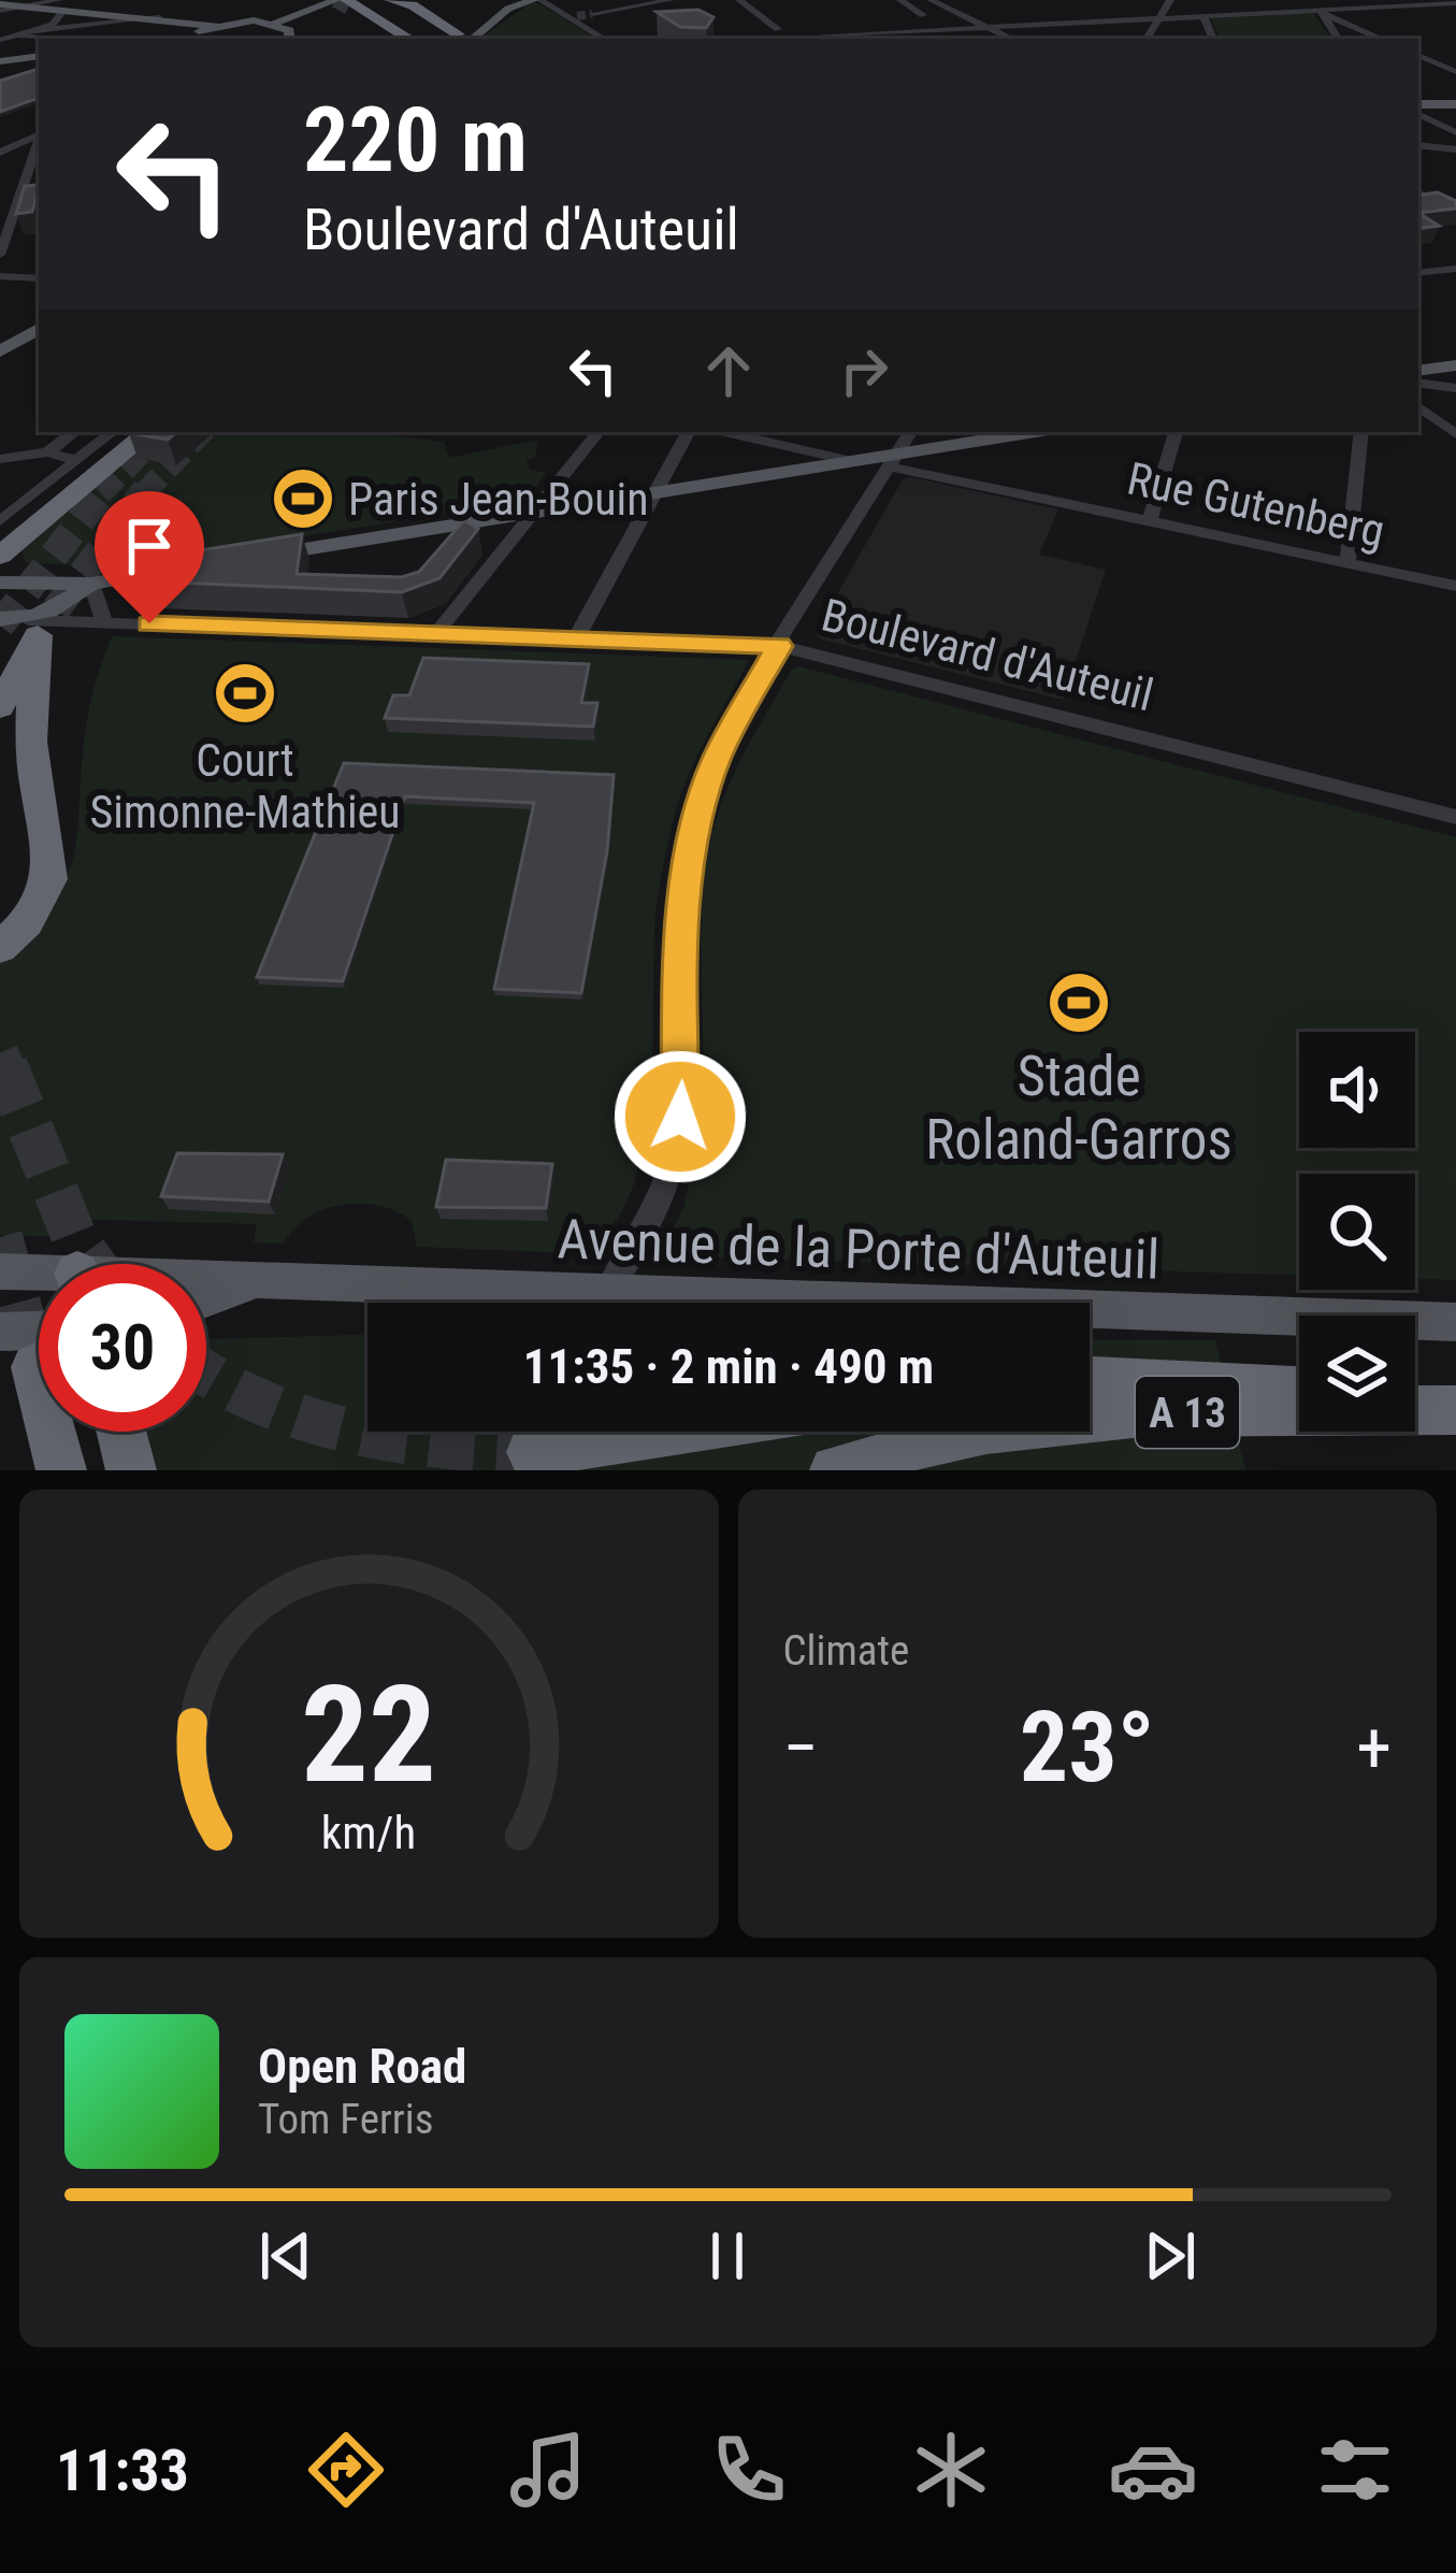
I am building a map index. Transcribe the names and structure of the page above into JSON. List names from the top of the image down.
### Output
{
  "streets": {
    "highway": ["A 13"],
    "main road": ["Boulevard d'Auteuil", "Avenue de la Porte d'Auteuil"],
    "street": ["Rue Gutenberg"]
  },
  "places": {
    "sports": ["Paris Jean-Bouin", "Court Simonne-Mathieu", "Stade Roland-Garros"]
  },
  "page": {
    "turn": ["220 m", "Boulevard d'Auteuil"],
    "limit": "30",
    "trip": "11:35 · 2 min · 490 m",
    "tile": "Climate",
    "heat": ["−", "23°", "+"],
    "song": ["Open Road", "Tom Ferris"],
    "tabs": "11:33",
    "gauge": ["22", "km/h"]
  }
}
